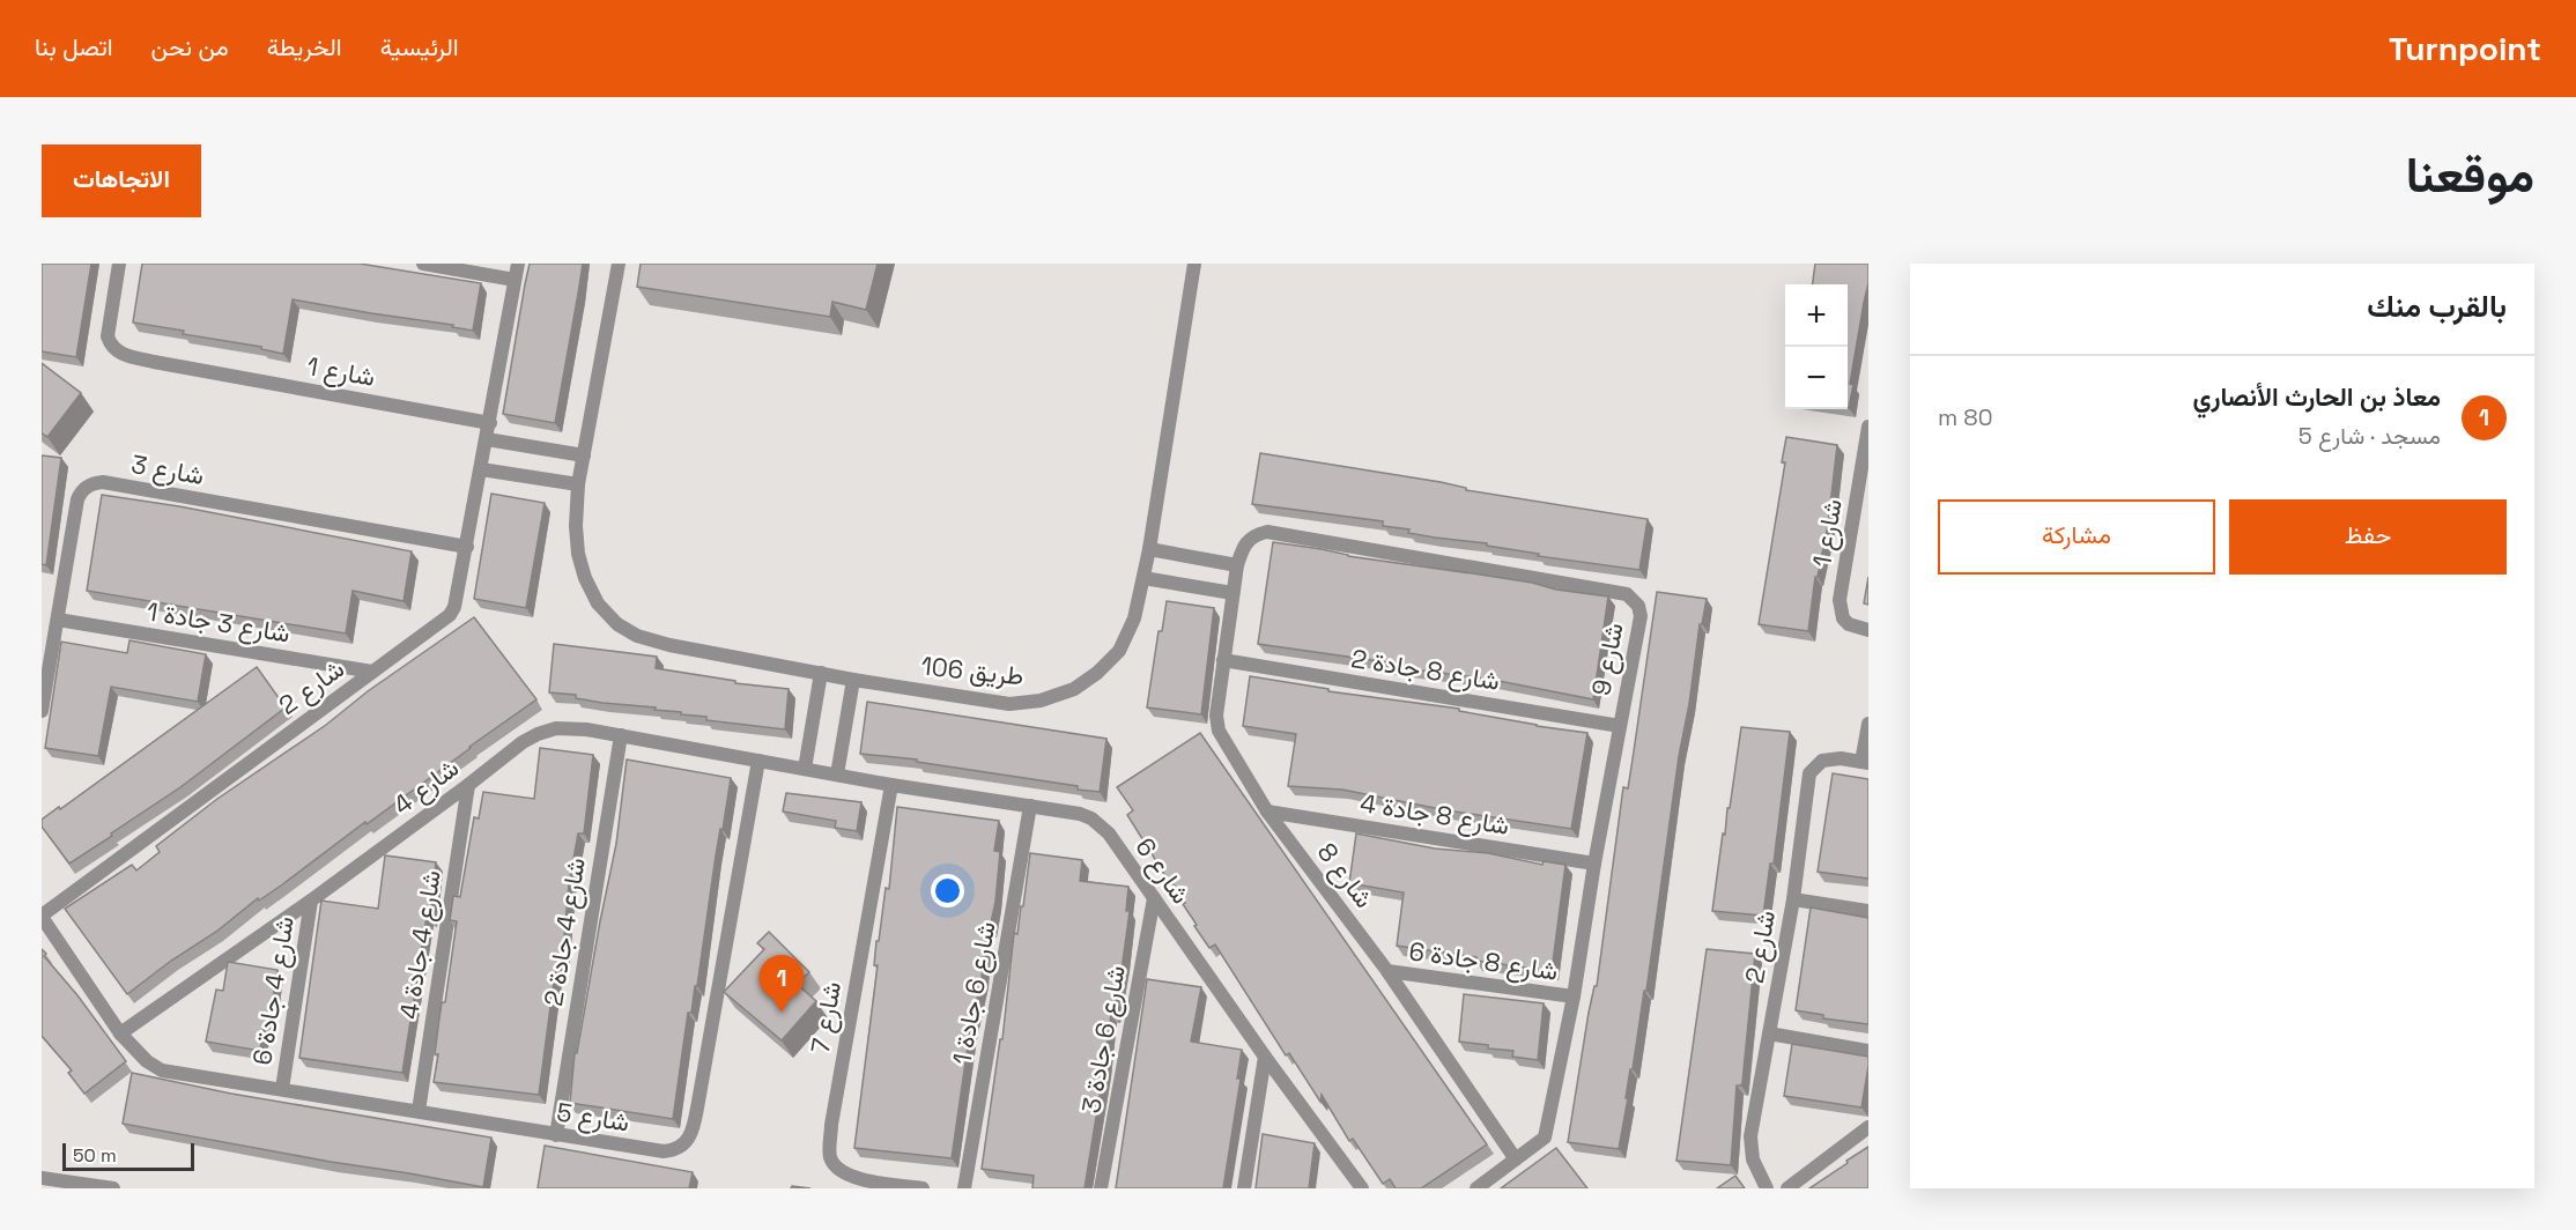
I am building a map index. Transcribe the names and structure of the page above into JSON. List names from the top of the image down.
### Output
{
  "streets": {
    "street": [
      "شارع 1",
      "شارع 3",
      "شارع 3 جادة 1",
      "شارع 9",
      "شارع 8 جادة 2",
      "طريق 106",
      "شارع 2",
      "شارع 4",
      "شارع 8 جادة 4",
      "شارع 6",
      "شارع 8",
      "شارع 4 جادة 2",
      "شارع 4 جادة 4",
      "شارع 8 جادة 6",
      "شارع 4 جادة 6",
      "شارع 6 جادة 1",
      "شارع 7",
      "شارع 6 جادة 3",
      "شارع 5"
    ]
  },
  "crossings": [
    ["شارع 1", "شارع 2"],
    ["شارع 3", "شارع 3 جادة 1"],
    ["شارع 3", "شارع 2"],
    ["شارع 3 جادة 1", "شارع 2"],
    ["شارع 9", "شارع 8 جادة 2"],
    ["شارع 9", "شارع 8 جادة 4"],
    ["شارع 9", "شارع 8"],
    ["شارع 9", "شارع 8 جادة 6"],
    ["شارع 8 جادة 2", "شارع 8"],
    ["شارع 4", "شارع 6"],
    ["شارع 4", "شارع 4 جادة 2"],
    ["شارع 4", "شارع 4 جادة 4"],
    ["شارع 4", "شارع 4 جادة 6"],
    ["شارع 4", "شارع 5"],
    ["شارع 8 جادة 4", "شارع 8"],
    ["شارع 6", "شارع 6 جادة 1"],
    ["شارع 6", "شارع 7"],
    ["شارع 6", "شارع 6 جادة 3"],
    ["شارع 8", "شارع 8 جادة 6"],
    ["شارع 4 جادة 2", "شارع 5"],
    ["شارع 4 جادة 4", "شارع 5"],
    ["شارع 4 جادة 6", "شارع 5"]
  ],
  "scale_bar": "50 m",
  "page": {
    "header": "Turnpoint",
    "nav": [
      "الرئيسية",
      "الخريطة",
      "من نحن",
      "اتصل بنا"
    ],
    "title": "موقعنا",
    "buttons": [
      "الاتجاهات",
      ["حفظ", "مشاركة"]
    ],
    "heading": "بالقرب منك",
    "map_buttons": ["+", "−"],
    "list": [
      {
        "mark": "1",
        "name": "معاذ بن الحارث الأنصاري",
        "note": "مسجد · شارع 5",
        "value": "80 m"
      }
    ],
    "pins": "1",
    "scale": "50 m"
  }
}
